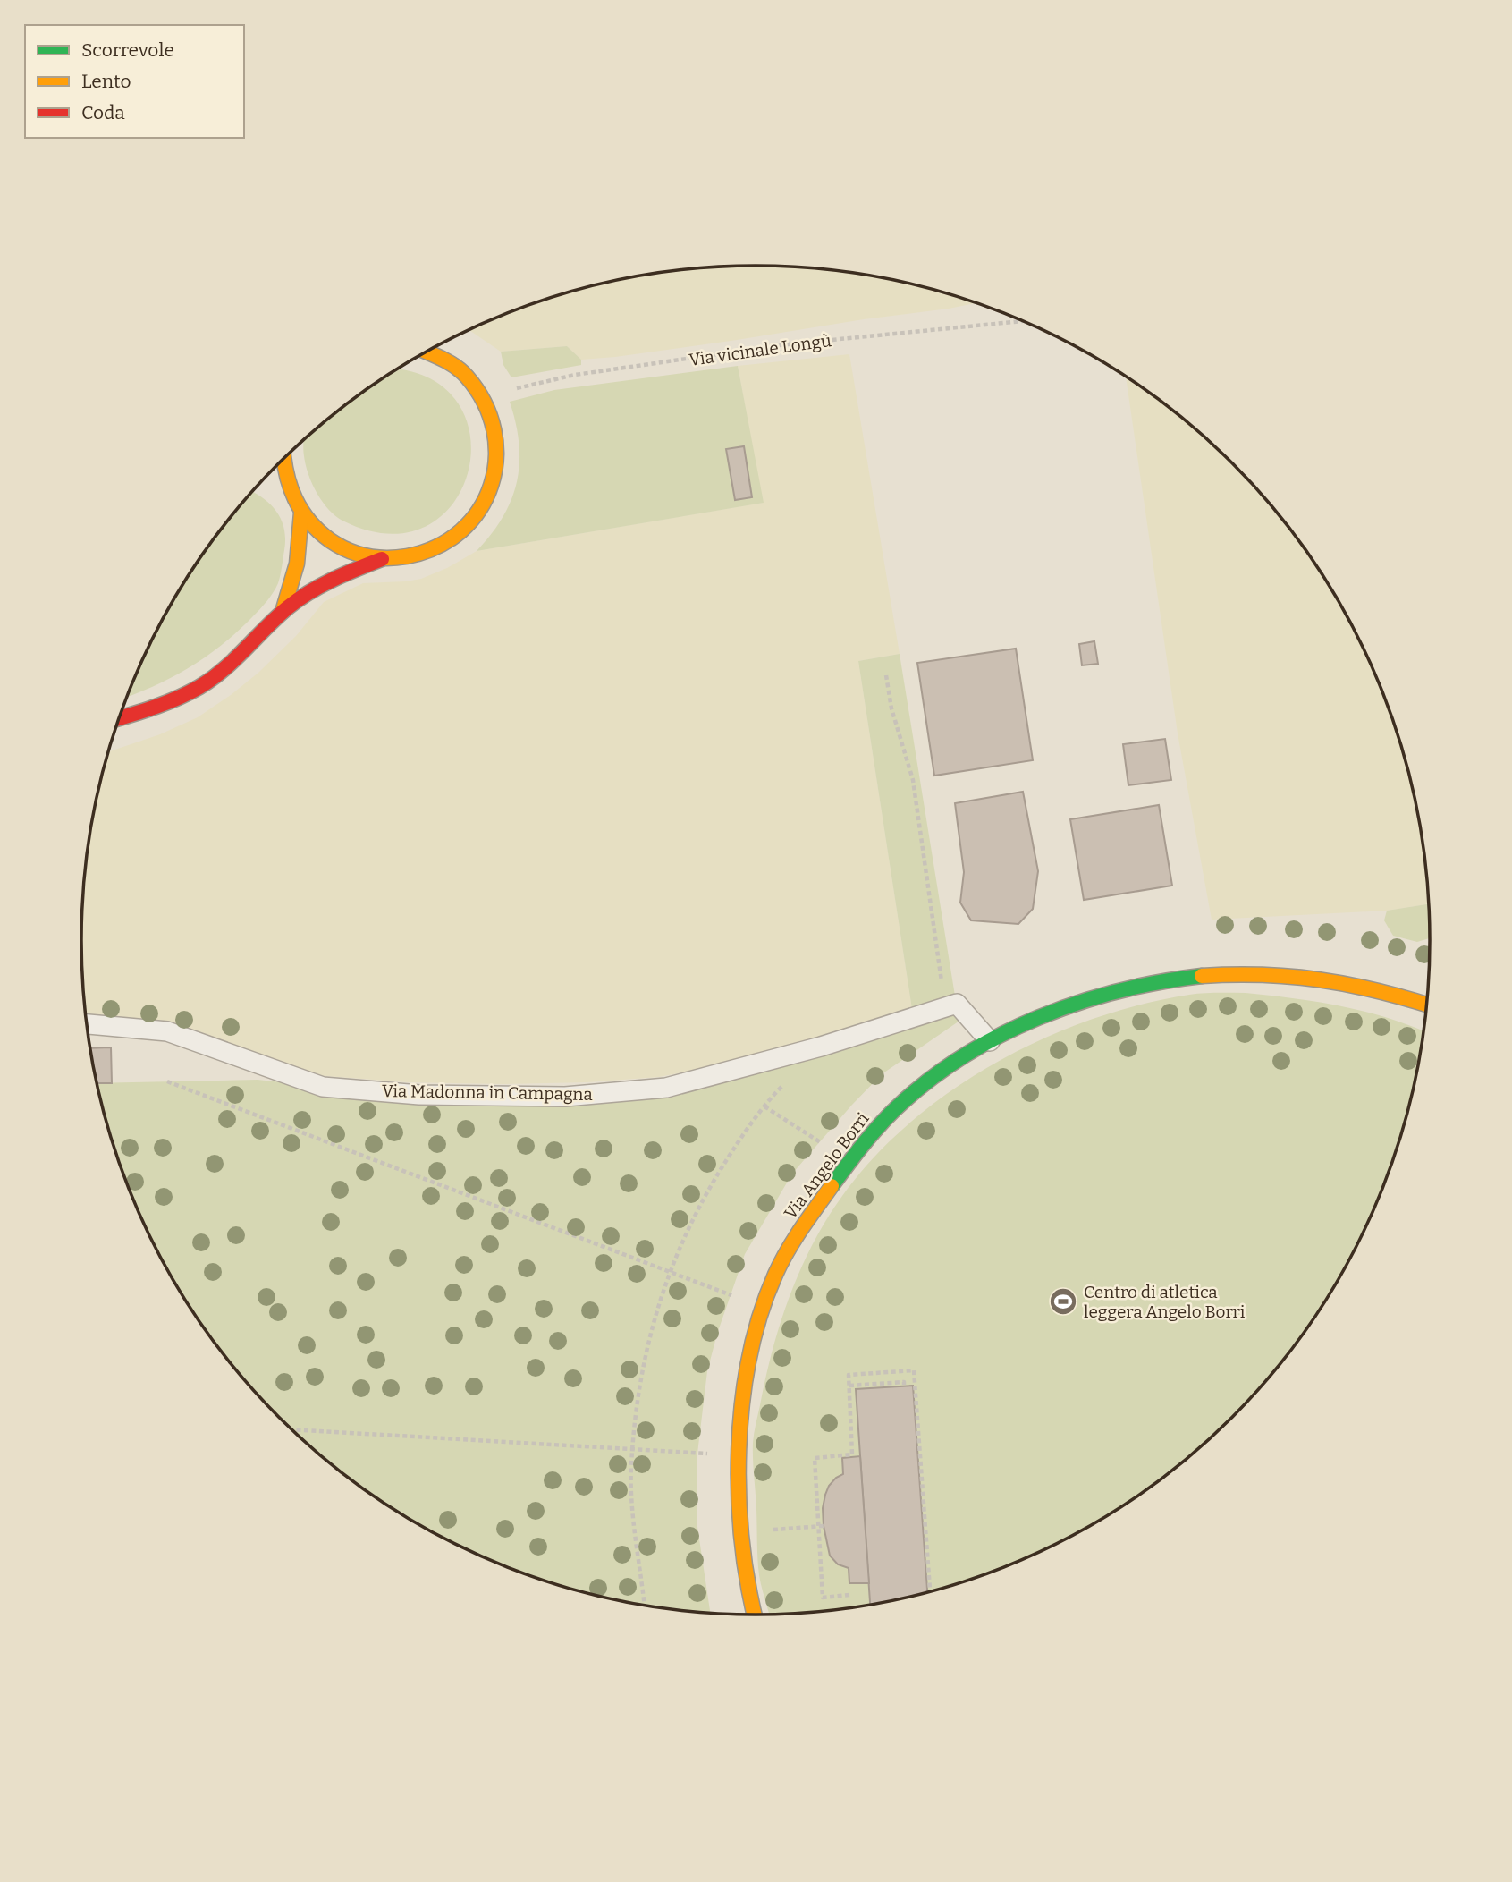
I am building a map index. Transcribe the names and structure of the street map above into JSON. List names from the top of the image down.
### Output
{
  "streets": {
    "street": ["Via Angelo Borri"],
    "lane": ["Via Madonna in Campagna"],
    "path": ["Via vicinale Longù"]
  },
  "places": {
    "sports": ["Centro di atletica leggera Angelo Borri"]
  },
  "legend": ["Scorrevole", "Lento", "Coda"]
}
